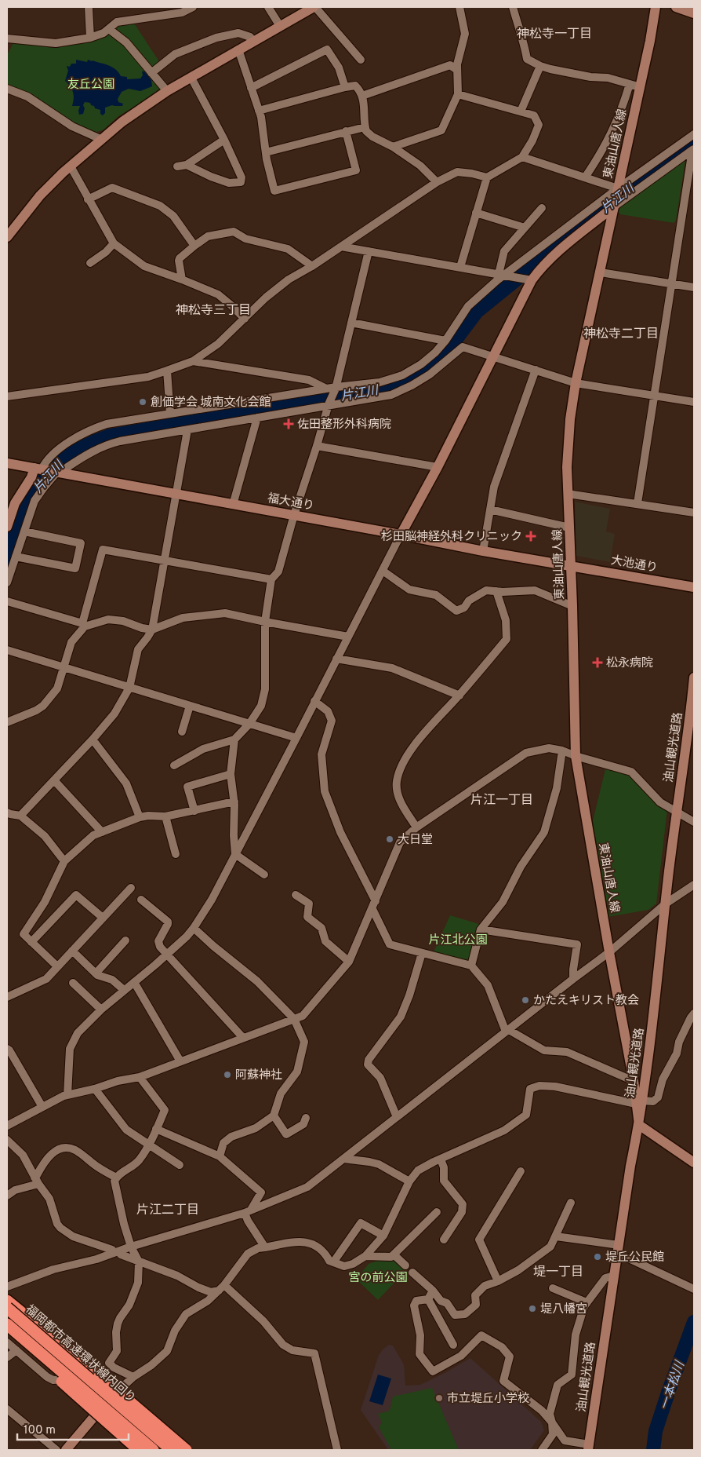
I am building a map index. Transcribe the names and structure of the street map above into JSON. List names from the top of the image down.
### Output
{
  "streets": {
    "highway": ["福岡都市高速環状線内回り"],
    "street": [
      "東油山唐人線",
      "福大通り",
      "大池通り",
      "油山観光道路"
    ]
  },
  "crossings": [
    ["東油山唐人線", "福大通り"],
    ["東油山唐人線", "大池通り"],
    ["東油山唐人線", "油山観光道路"],
    ["福大通り", "大池通り"]
  ],
  "districts": [
    "神松寺一丁目",
    "神松寺三丁目",
    "神松寺二丁目",
    "片江一丁目",
    "片江二丁目",
    "堤一丁目"
  ],
  "water": ["片江川", "一本松川"],
  "parks": ["友丘公園", "片江北公園", "宮の前公園"],
  "places": {
    "other": [
      "創価学会 城南文化会館",
      "大日堂",
      "かたえキリスト教会",
      "阿蘇神社",
      "堤丘公民館",
      "堤八幡宮",
      "市立堤丘小学校"
    ],
    "health": ["佐田整形外科病院", "杉田脳神経外科クリニック", "松永病院"]
  },
  "scale_bar": "100 m"
}
